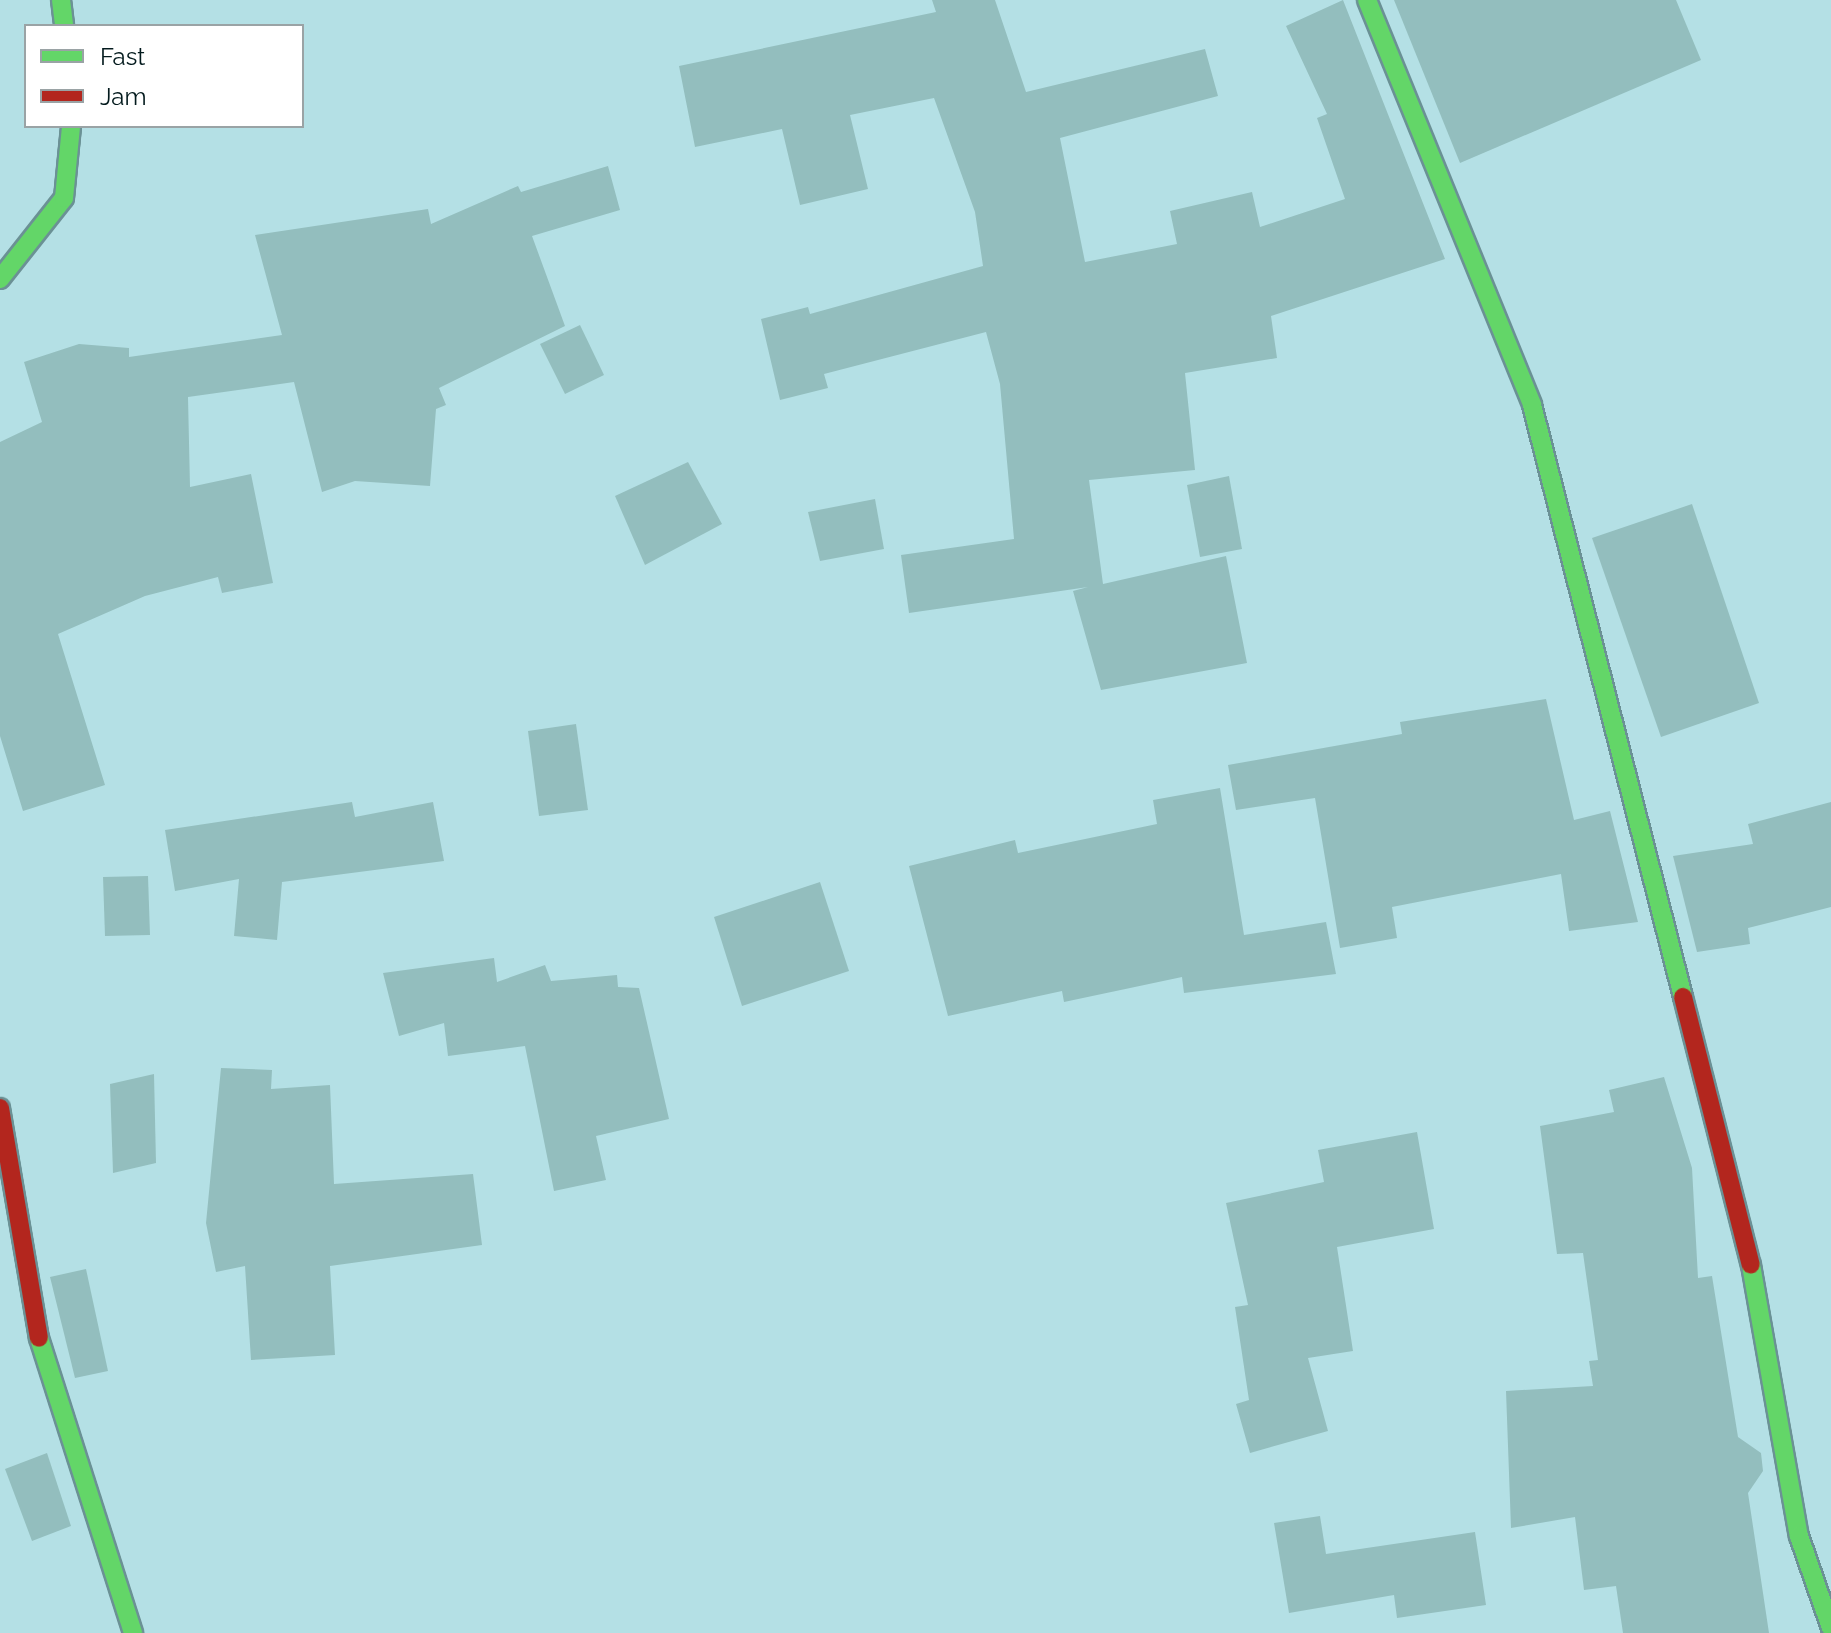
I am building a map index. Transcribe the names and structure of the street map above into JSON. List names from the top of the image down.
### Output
{
  "legend": ["Fast", "Jam"]
}
